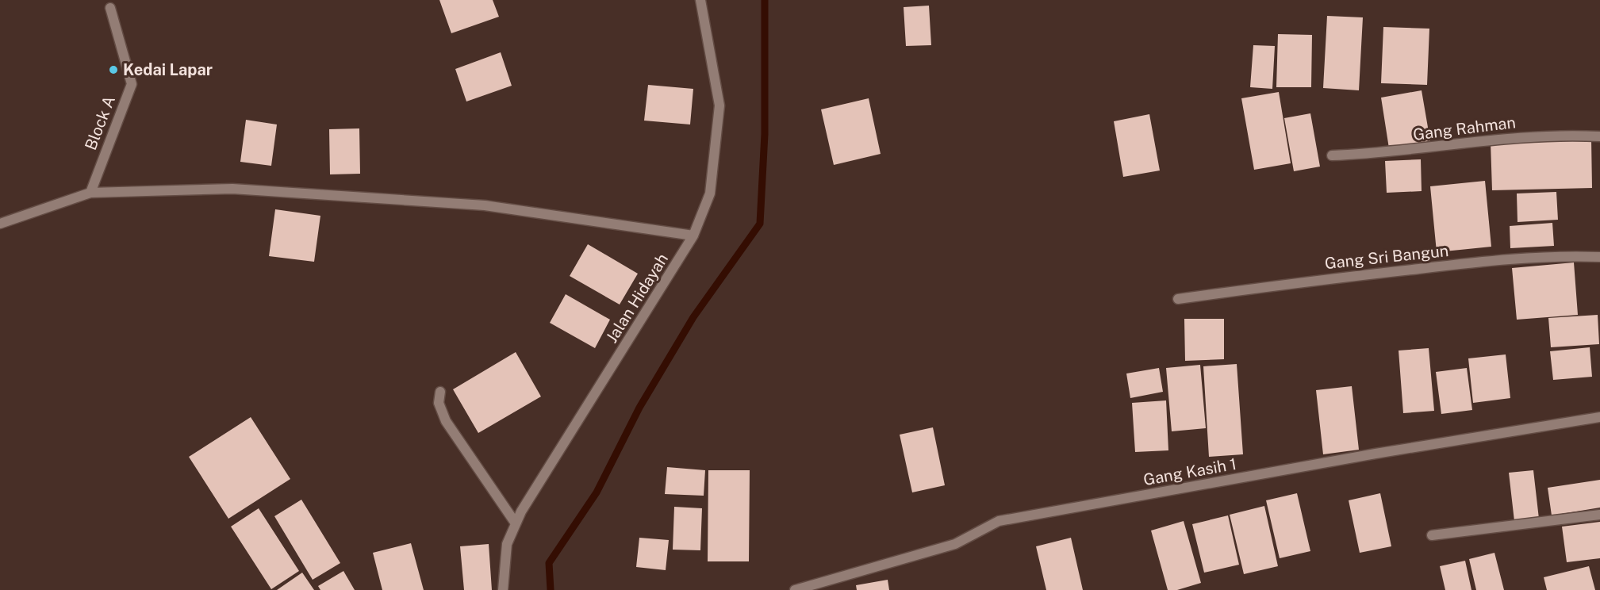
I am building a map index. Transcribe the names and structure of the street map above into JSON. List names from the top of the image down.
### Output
{
  "streets": {
    "street": [
      "Block A",
      "Gang Rahman",
      "Gang Sri Bangun",
      "Jalan Hidayah",
      "Gang Kasih 1"
    ]
  },
  "places": ["Kedai Lapar"]
}
